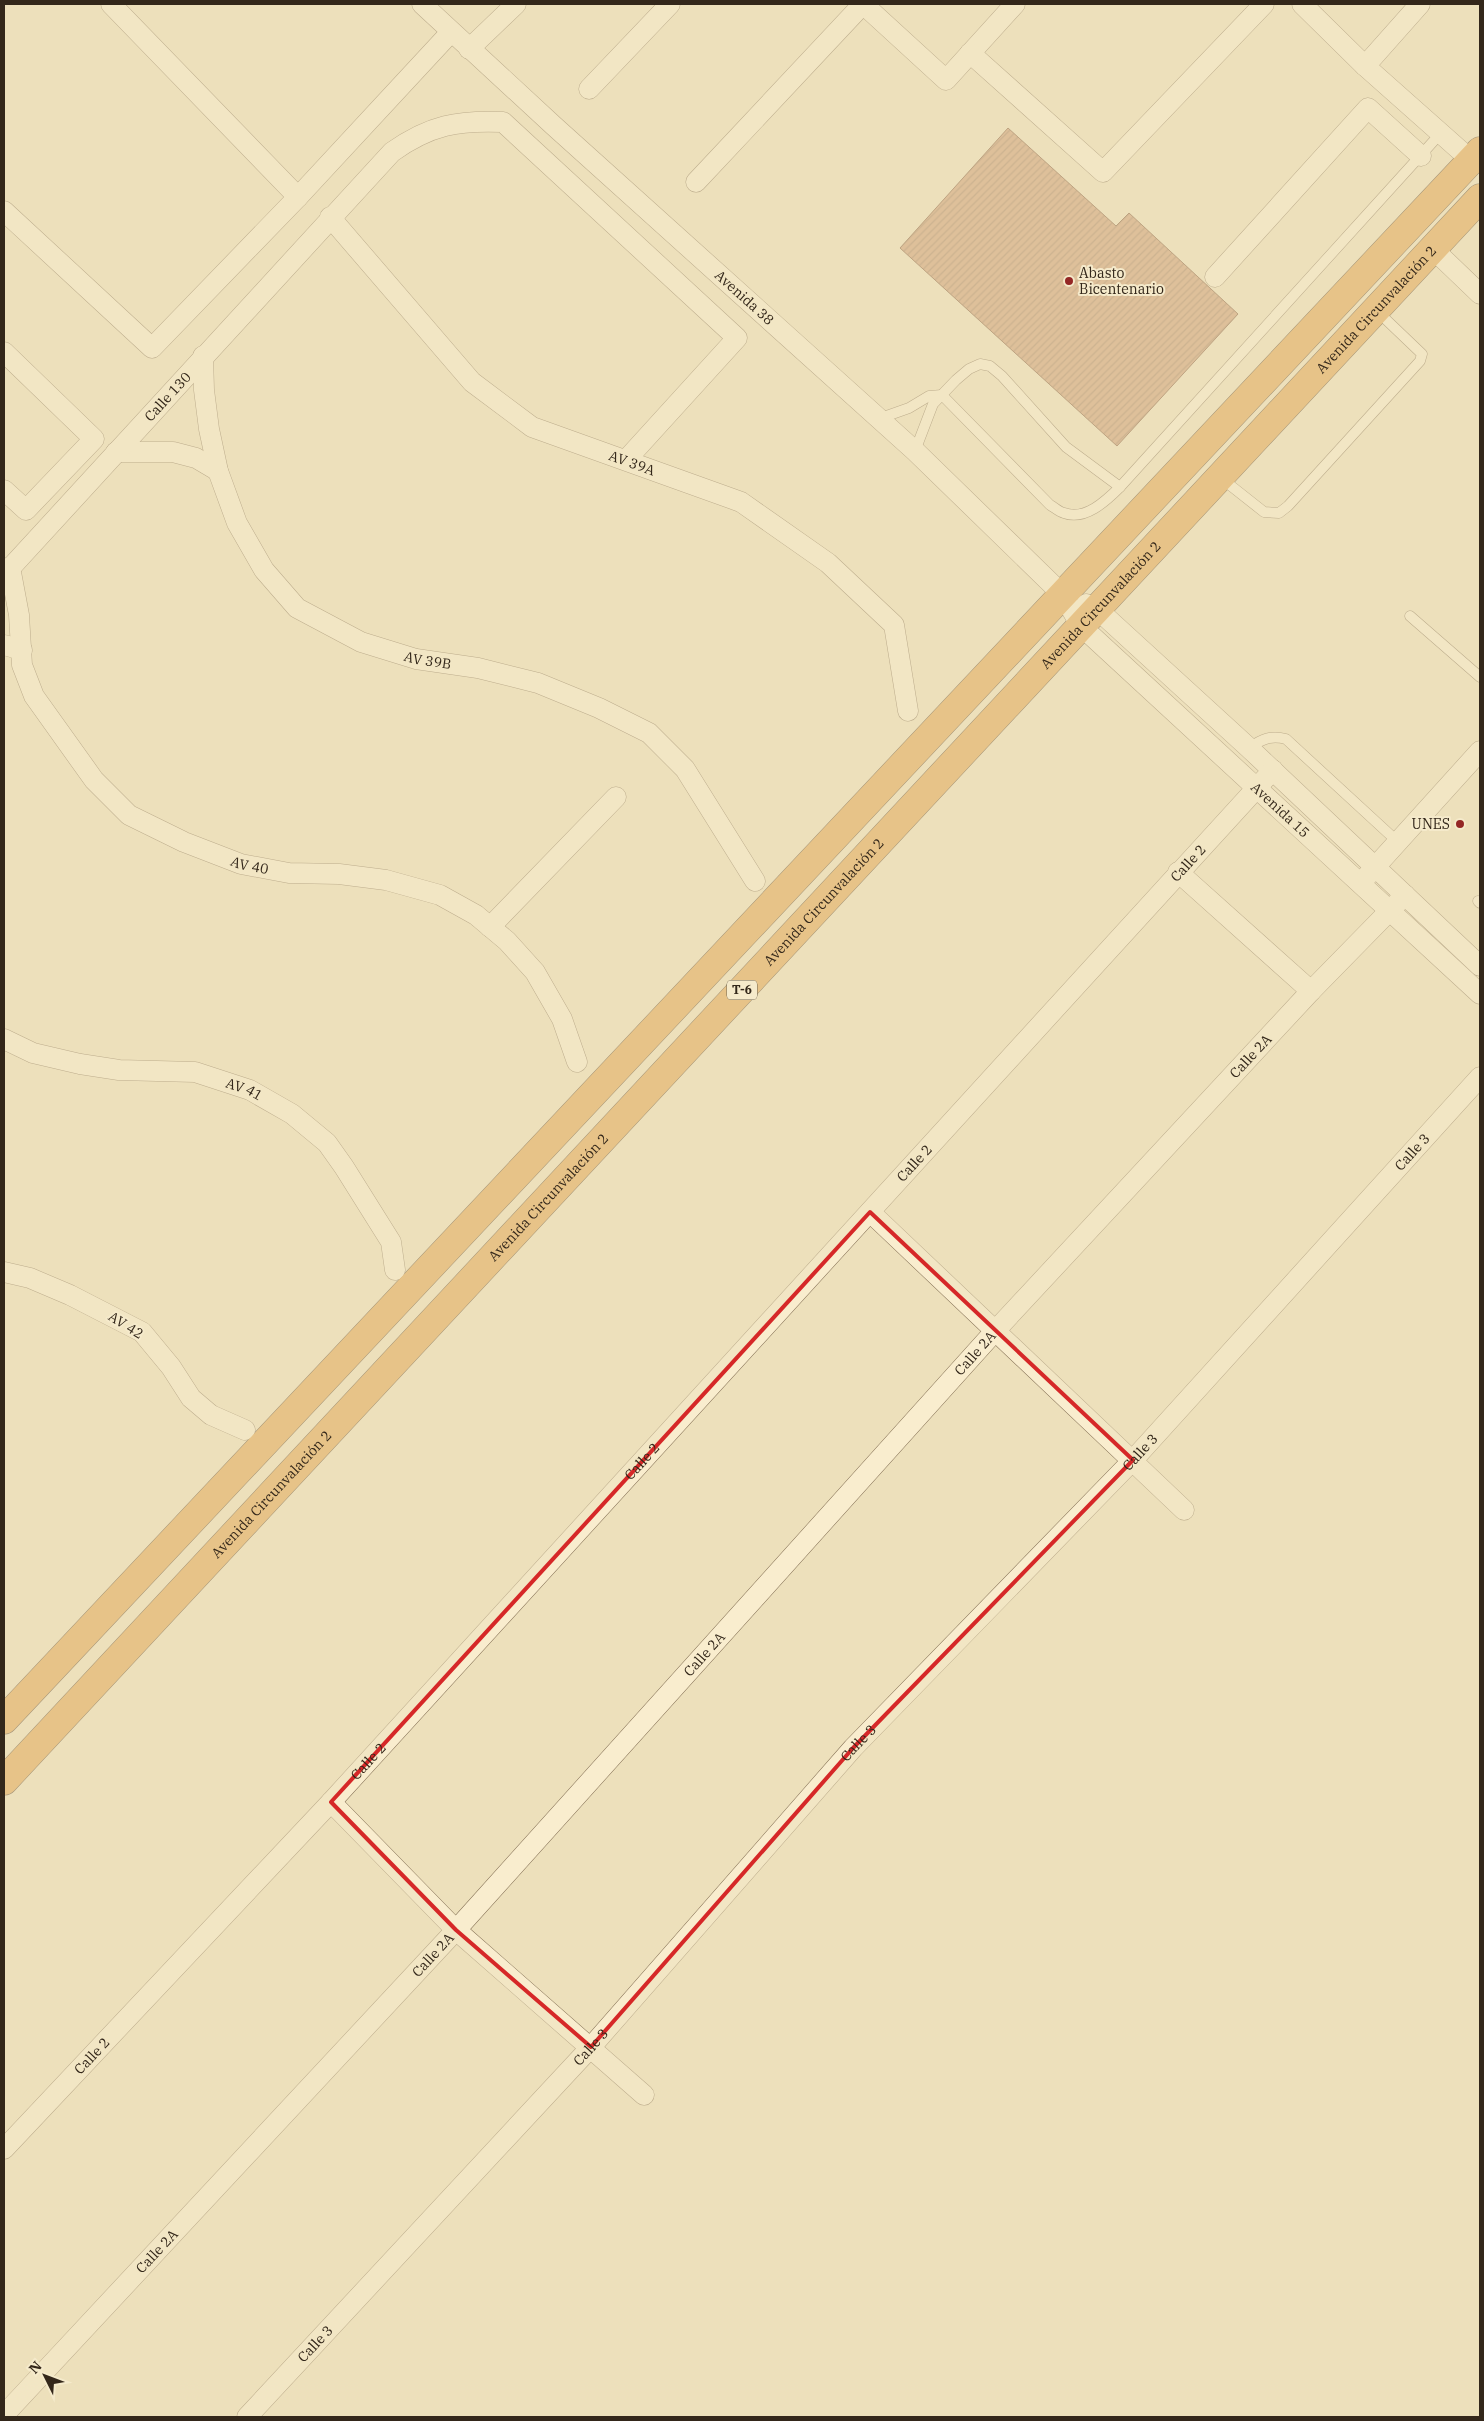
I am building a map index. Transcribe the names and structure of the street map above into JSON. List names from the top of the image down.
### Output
{
  "streets": {
    "highway": ["Avenida Circunvalación 2", "T-6"],
    "street": [
      "Avenida 38",
      "Calle 130",
      "AV 39A",
      "AV 39B",
      "Avenida 15",
      "Calle 2",
      "AV 40",
      "Calle 2A",
      "AV 41",
      "Calle 3",
      "AV 42"
    ]
  },
  "crossings": [
    ["Avenida 38", "Avenida Circunvalación 2"],
    ["Avenida 38", "Avenida 15"],
    ["Avenida 38", "T-6"],
    ["Avenida Circunvalación 2", "Avenida 15"],
    ["Calle 130", "AV 39A"],
    ["Calle 130", "AV 39B"],
    ["Calle 130", "AV 40"],
    ["Avenida 15", "Calle 2"],
    ["Avenida 15", "Calle 2A"]
  ],
  "places": ["Abasto Bicentenario", "UNES"],
  "north": "top left"
}
